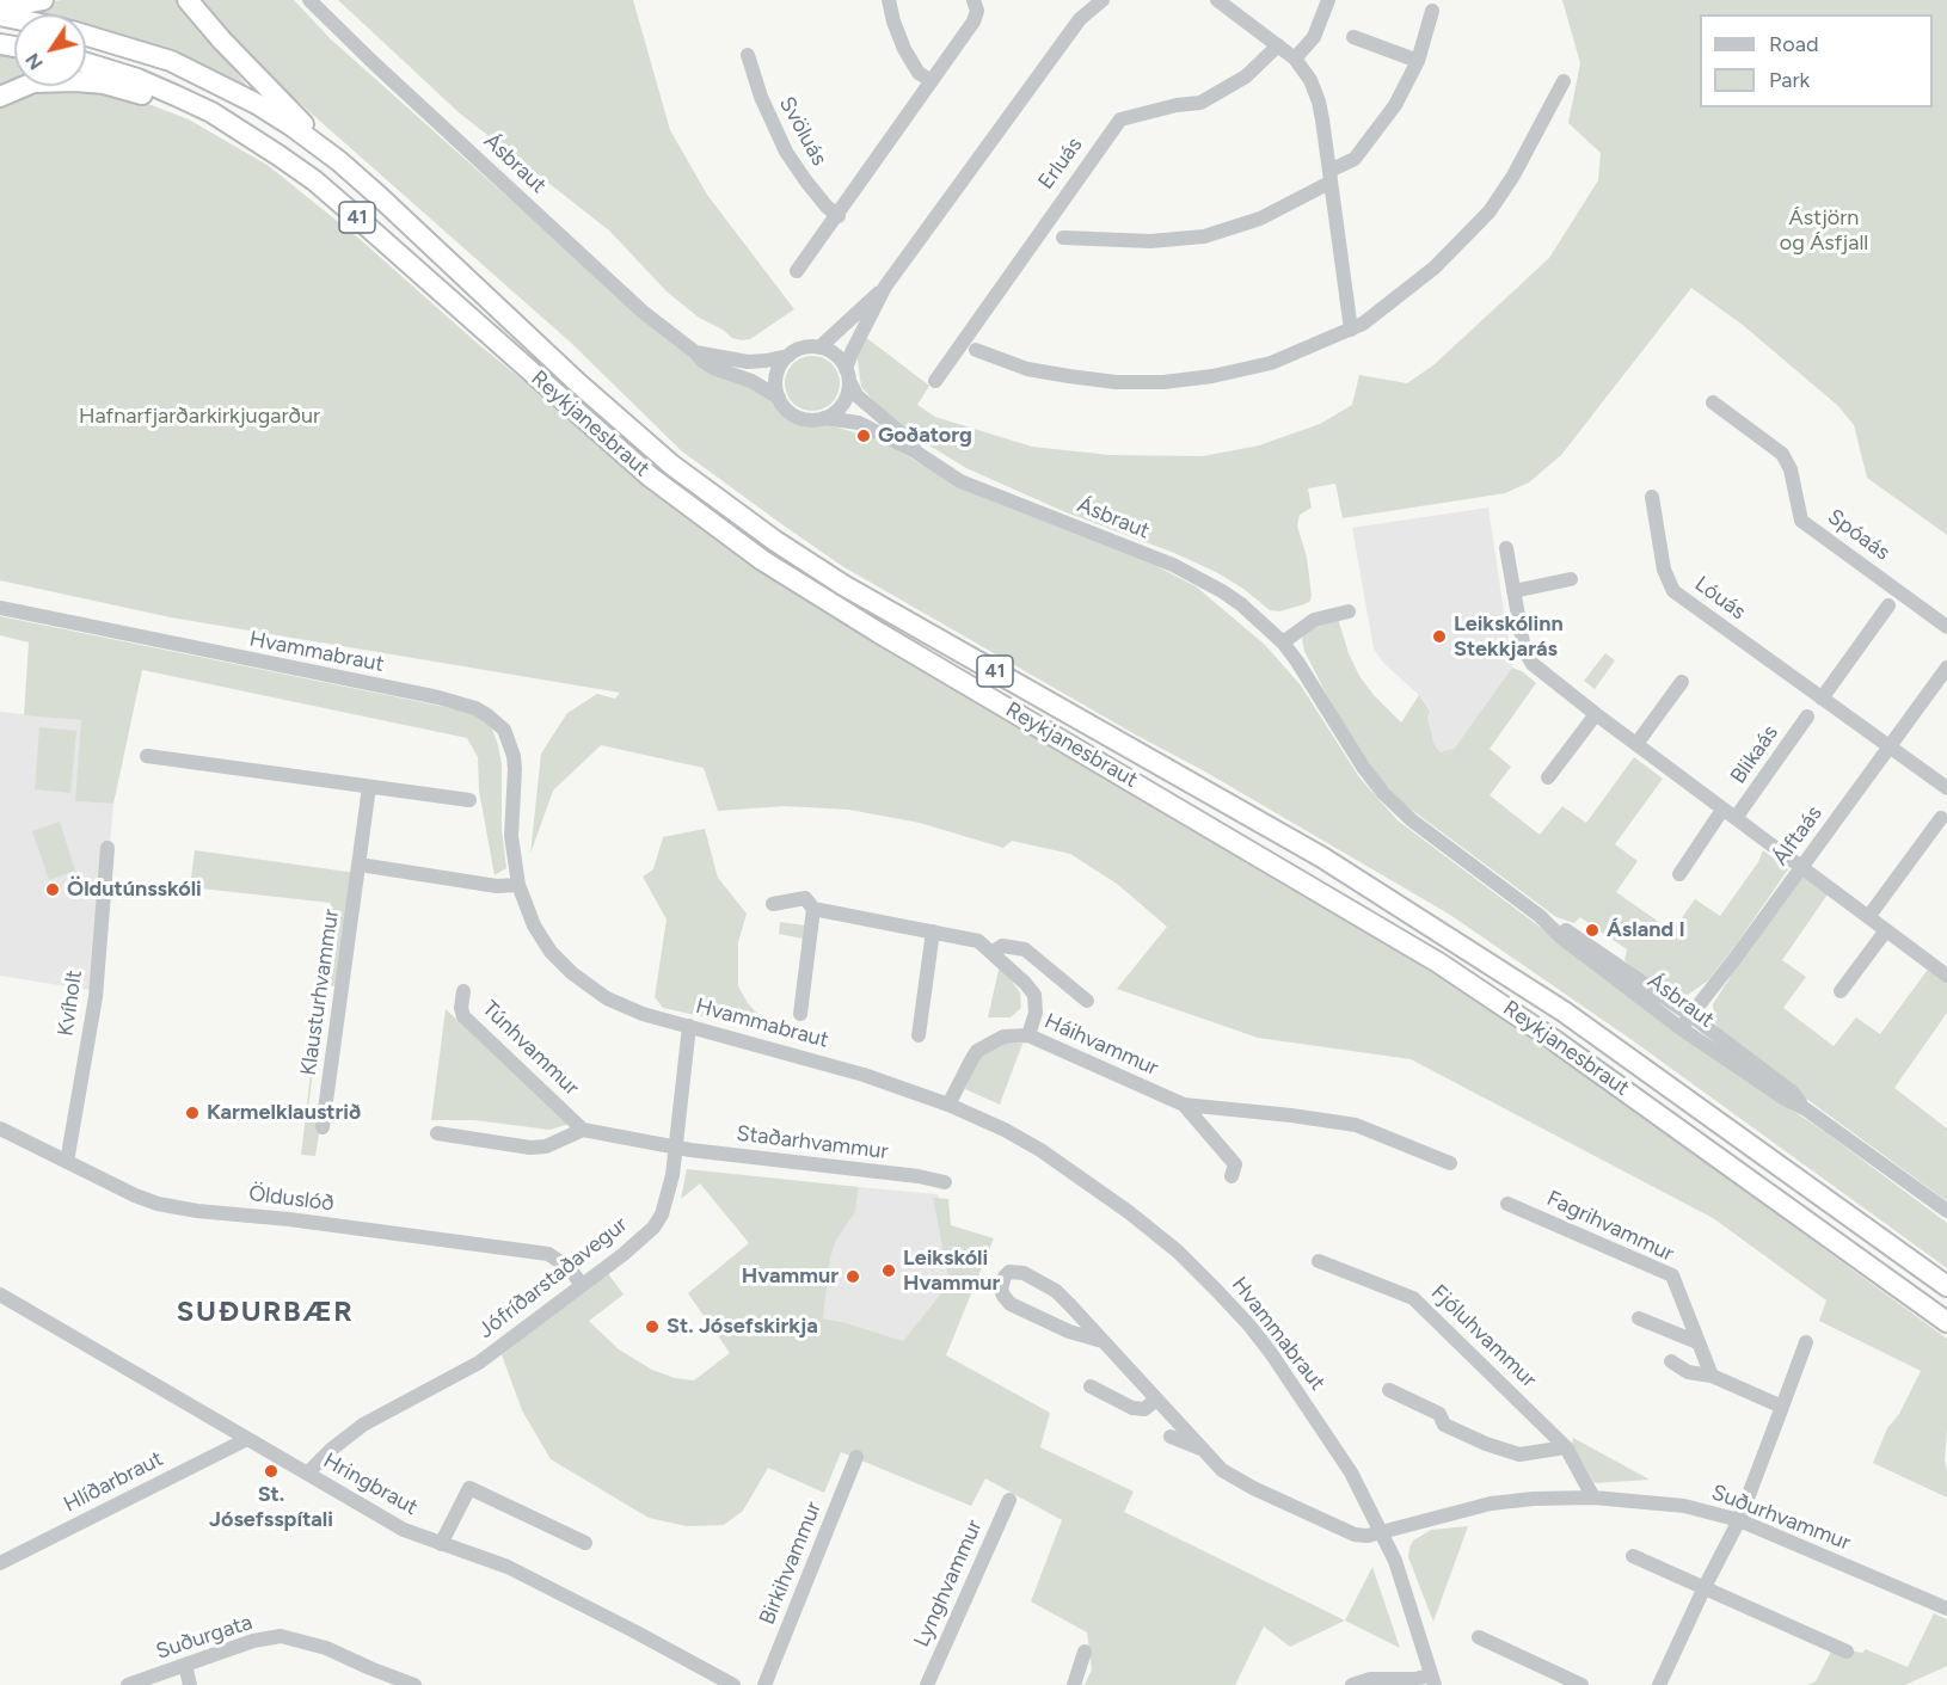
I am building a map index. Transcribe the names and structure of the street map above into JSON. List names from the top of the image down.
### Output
{
  "streets": {
    "highway": ["41", "Reykjanesbraut"],
    "street": [
      "Svöluás",
      "Ásbraut",
      "Erluás",
      "Spóaás",
      "Lóuás",
      "Hvammabraut",
      "Blikaás",
      "Álftaás",
      "Klausturhvammur",
      "Kvíholt",
      "Háihvammur",
      "Túnhvammur",
      "Staðarhvammur",
      "Ölduslóð",
      "Fagrihvammur",
      "Jófríðarstaðavegur",
      "Fjóluhvammur",
      "Hlíðarbraut",
      "Hringbraut",
      "Suðurhvammur",
      "Birkihvammur",
      "Lynghvammur",
      "Suðurgata"
    ]
  },
  "crossings": [
    ["Ásbraut", "Álftaás"],
    ["Lóuás", "Álftaás"],
    ["Hvammabraut", "Háihvammur"],
    ["Hvammabraut", "Jófríðarstaðavegur"],
    ["Hvammabraut", "Suðurhvammur"],
    ["Blikaás", "Álftaás"],
    ["Kvíholt", "Ölduslóð"],
    ["Staðarhvammur", "Jófríðarstaðavegur"],
    ["Ölduslóð", "Jófríðarstaðavegur"],
    ["Jófríðarstaðavegur", "Hringbraut"],
    ["Fjóluhvammur", "Suðurhvammur"],
    ["Hlíðarbraut", "Hringbraut"]
  ],
  "districts": ["SUÐURBÆR"],
  "parks": ["Ástjörn og Ásfjall", "Hafnarfjarðarkirkjugarður"],
  "places": [
    "Goðatorg",
    "Leikskólinn Stekkjarás",
    "Öldutúnsskóli",
    "Ásland I",
    "Karmelklaustrið",
    "Leikskóli Hvammur",
    "Hvammur",
    "St. Jósefskirkja",
    "St. Jósefsspítali"
  ],
  "legend": ["Road", "Park"],
  "north": "bottom left"
}
